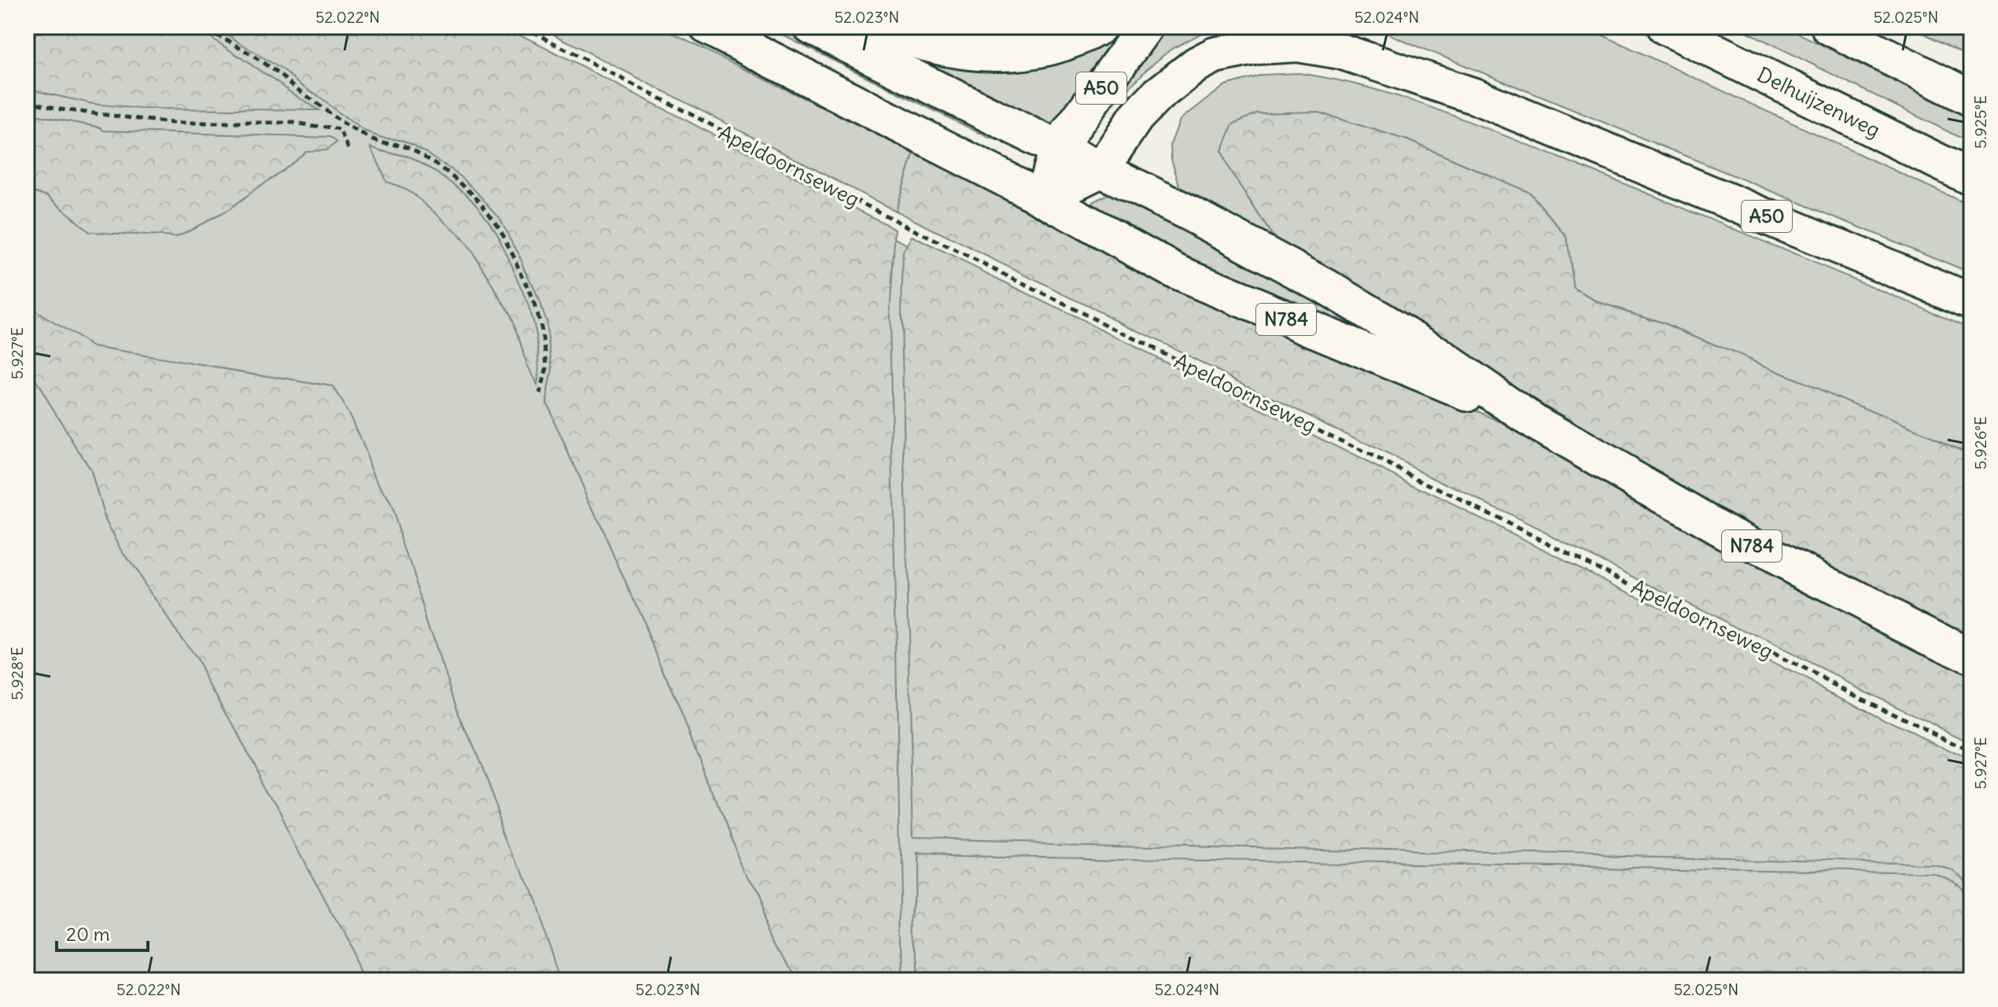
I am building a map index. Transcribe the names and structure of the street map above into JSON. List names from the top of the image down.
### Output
{
  "streets": {
    "main road": ["A50", "Delhuijzenweg", "N784"],
    "path": ["Apeldoornseweg"]
  },
  "crossings": [
    ["A50", "N784"]
  ],
  "scale_bar": "20 m",
  "coordinates": [
    "52.022°N",
    "52.023°N",
    "52.024°N",
    "52.025°N",
    "5.925°E",
    "5.927°E",
    "5.926°E",
    "5.928°E"
  ]
}
